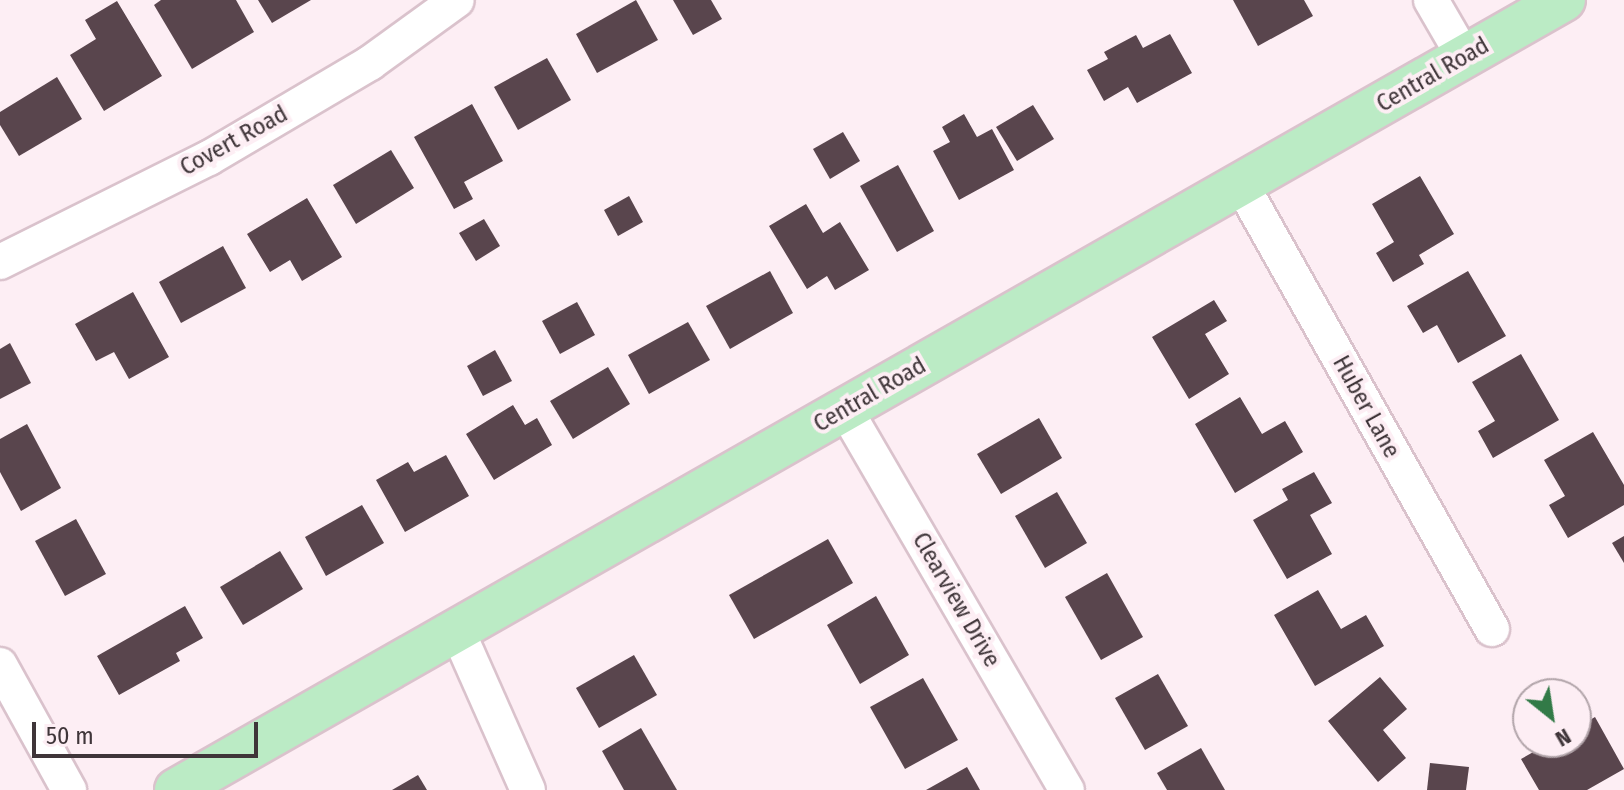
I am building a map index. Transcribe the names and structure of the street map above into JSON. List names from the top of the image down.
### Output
{
  "streets": {
    "main road": ["Central Road"],
    "street": ["Covert Road", "Huber Lane", "Clearview Drive"]
  },
  "crossings": [
    ["Central Road", "Huber Lane"],
    ["Central Road", "Clearview Drive"]
  ],
  "scale_bar": "50 m",
  "north": "bottom right"
}
